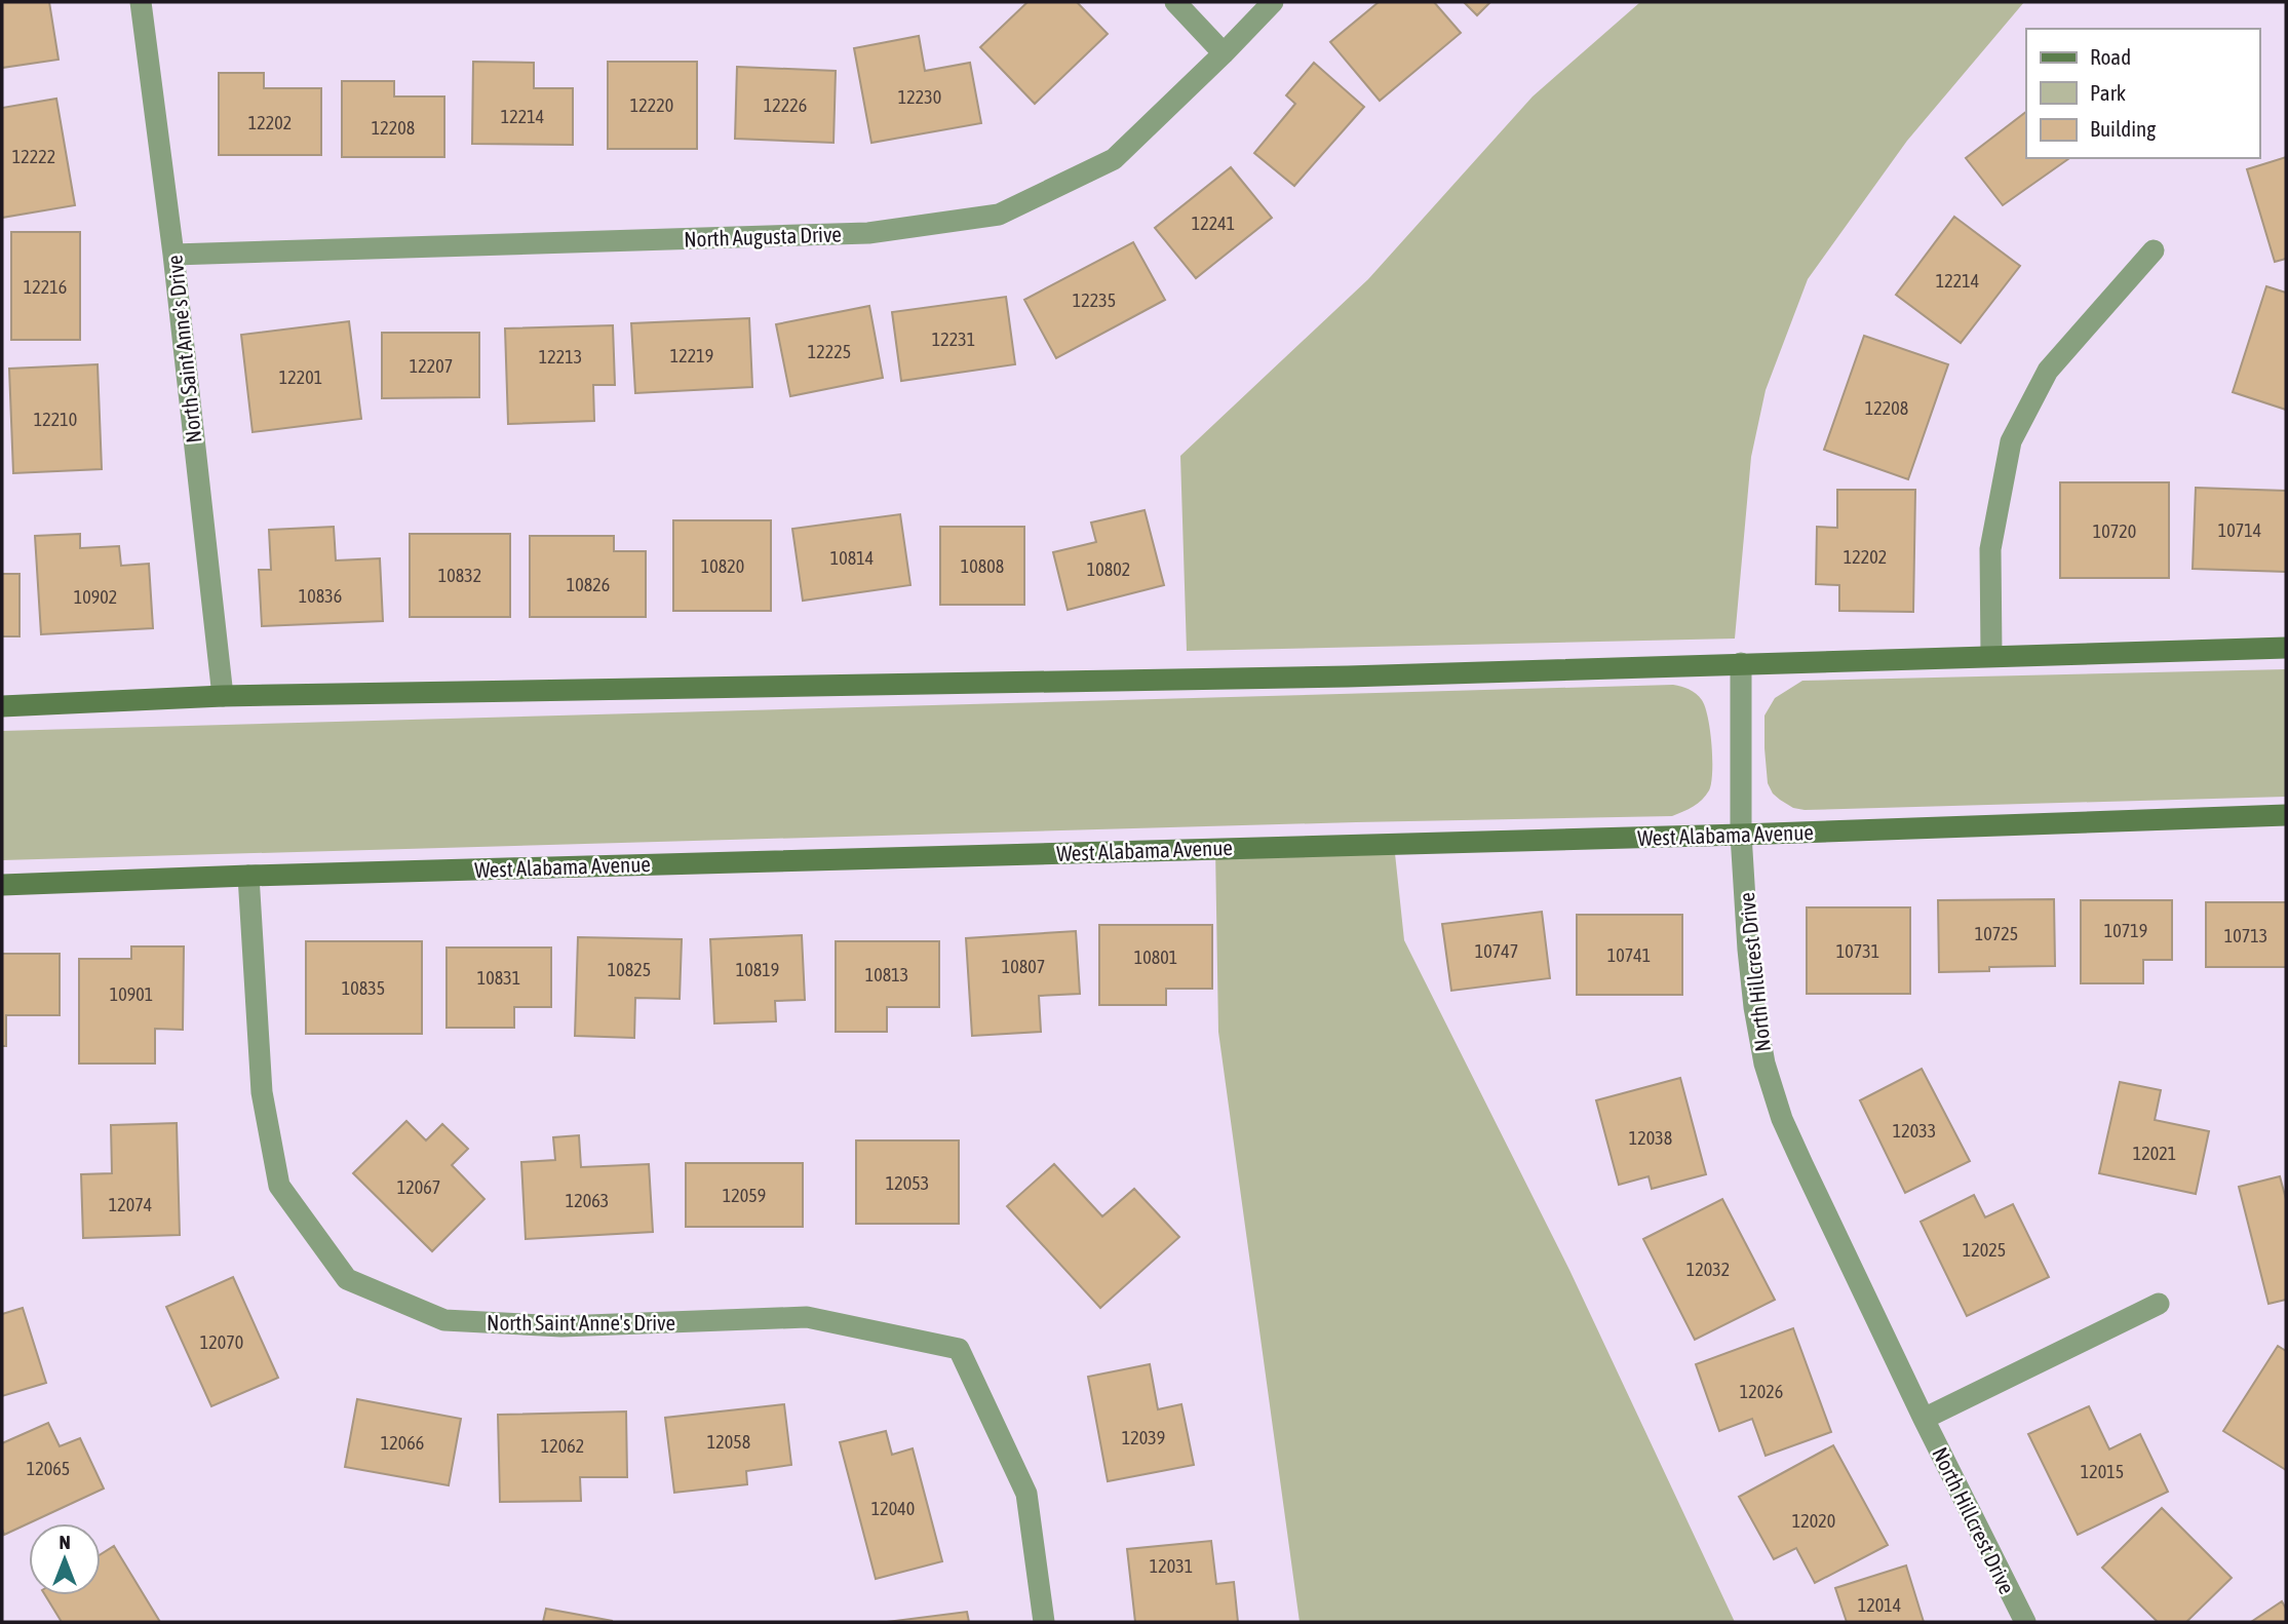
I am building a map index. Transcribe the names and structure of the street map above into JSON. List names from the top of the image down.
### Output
{
  "streets": {
    "street": [
      "North Augusta Drive",
      "North Saint Anne's Drive",
      "West Alabama Avenue",
      "North Hillcrest Drive"
    ]
  },
  "crossings": [
    ["North Augusta Drive", "North Saint Anne's Drive"],
    ["North Saint Anne's Drive", "West Alabama Avenue"],
    ["West Alabama Avenue", "North Hillcrest Drive"]
  ],
  "house_numbers": [
    "12230",
    "12220",
    "12226",
    "12214",
    "12202",
    "12208",
    "12222",
    "12241",
    "12214",
    "12216",
    "12235",
    "12231",
    "12225",
    "12219",
    "12213",
    "12207",
    "12201",
    "12208",
    "12210",
    "10714",
    "10720",
    "12202",
    "10814",
    "10820",
    "10808",
    "10802",
    "10832",
    "10826",
    "10836",
    "10902",
    "10719",
    "10725",
    "10713",
    "10747",
    "10731",
    "10741",
    "10801",
    "10807",
    "10825",
    "10819",
    "10813",
    "10831",
    "10835",
    "10901",
    "12033",
    "12038",
    "12021",
    "12053",
    "12067",
    "12059",
    "12063",
    "12074",
    "12025",
    "12032",
    "12070",
    "12026",
    "12039",
    "12058",
    "12066",
    "12062",
    "12065",
    "12015",
    "12040",
    "12020",
    "12031",
    "12014"
  ],
  "legend": ["Road", "Park", "Building"],
  "north": "top"
}
